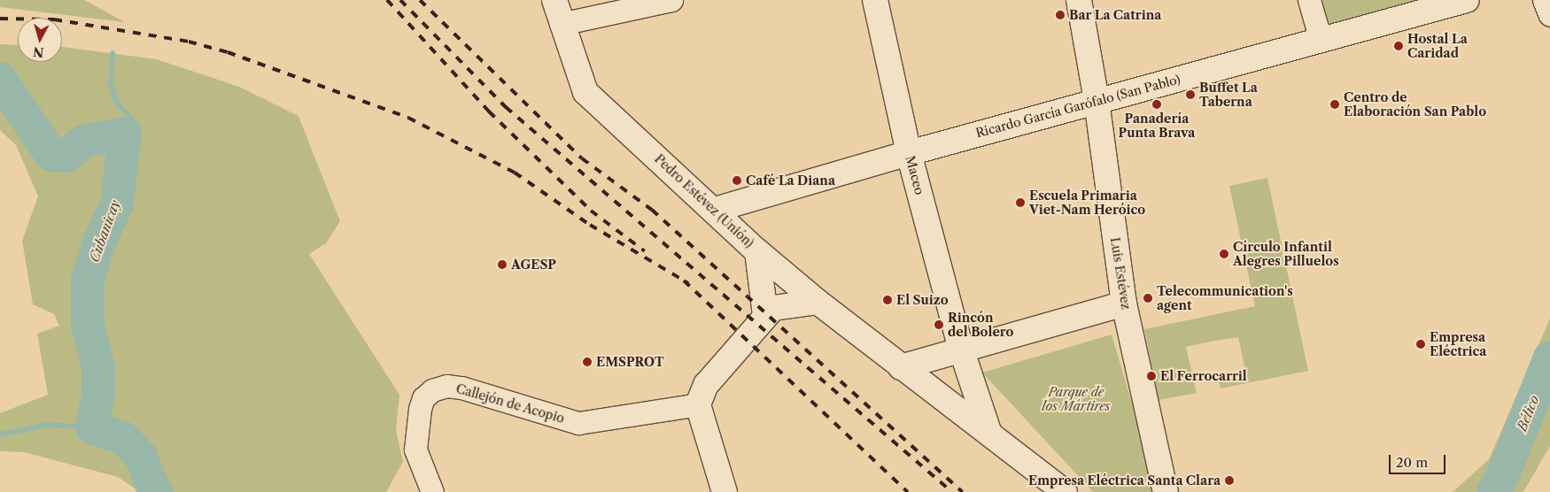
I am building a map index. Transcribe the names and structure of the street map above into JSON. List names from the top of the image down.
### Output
{
  "streets": {
    "main road": [
      "Ricardo García Garófalo (San Pablo)",
      "Maceo",
      "Pedro Estévez (Unión)",
      "Luis Estévez"
    ],
    "street": ["Callejón de Acopio"]
  },
  "crossings": [
    ["Ricardo García Garófalo (San Pablo)", "Maceo"],
    ["Ricardo García Garófalo (San Pablo)", "Pedro Estévez (Unión)"],
    ["Ricardo García Garófalo (San Pablo)", "Luis Estévez"]
  ],
  "water": ["Cubanicay", "Bélico"],
  "parks": ["Parque de los Mártires"],
  "places": [
    "Bar La Catrina",
    "Hostal La Caridad",
    "Buffet La Taberna",
    "Panadería Punta Brava",
    "Centro de Elaboración San Pablo",
    "Café La Diana",
    "Escuela Primaria Viet-Nam Heróico",
    "Círculo Infantil Alegres Pilluelos",
    "AGESP",
    "Telecommunication's agent",
    "El Suizo",
    "Rincón del Bolero",
    "Empresa Eléctrica",
    "EMSPROT",
    "El Ferrocarril",
    "Empresa Eléctrica Santa Clara"
  ],
  "scale_bar": "20 m",
  "north": "bottom"
}
